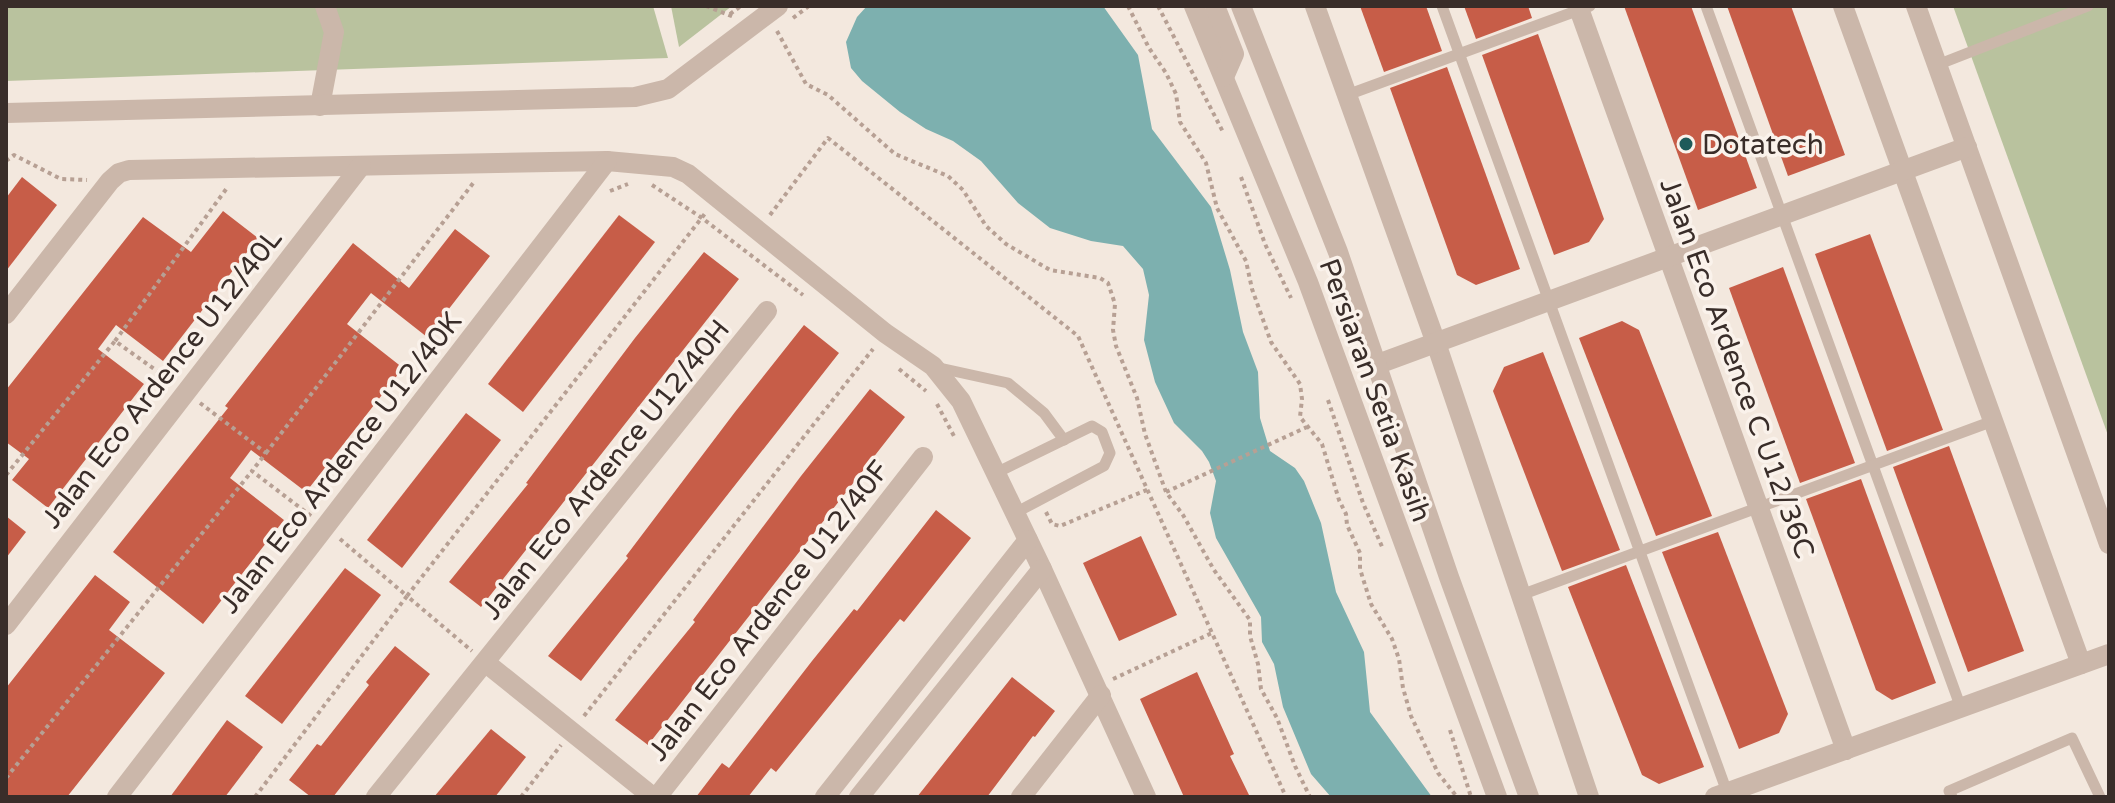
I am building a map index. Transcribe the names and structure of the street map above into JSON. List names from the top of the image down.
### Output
{
  "streets": {
    "street": [
      "Jalan Eco Ardence C U12/36C",
      "Jalan Eco Ardence U12/40L",
      "Persiaran Setia Kasih",
      "Jalan Eco Ardence U12/40K",
      "Jalan Eco Ardence U12/40H",
      "Jalan Eco Ardence U12/40F"
    ]
  },
  "places": ["Dotatech"]
}
